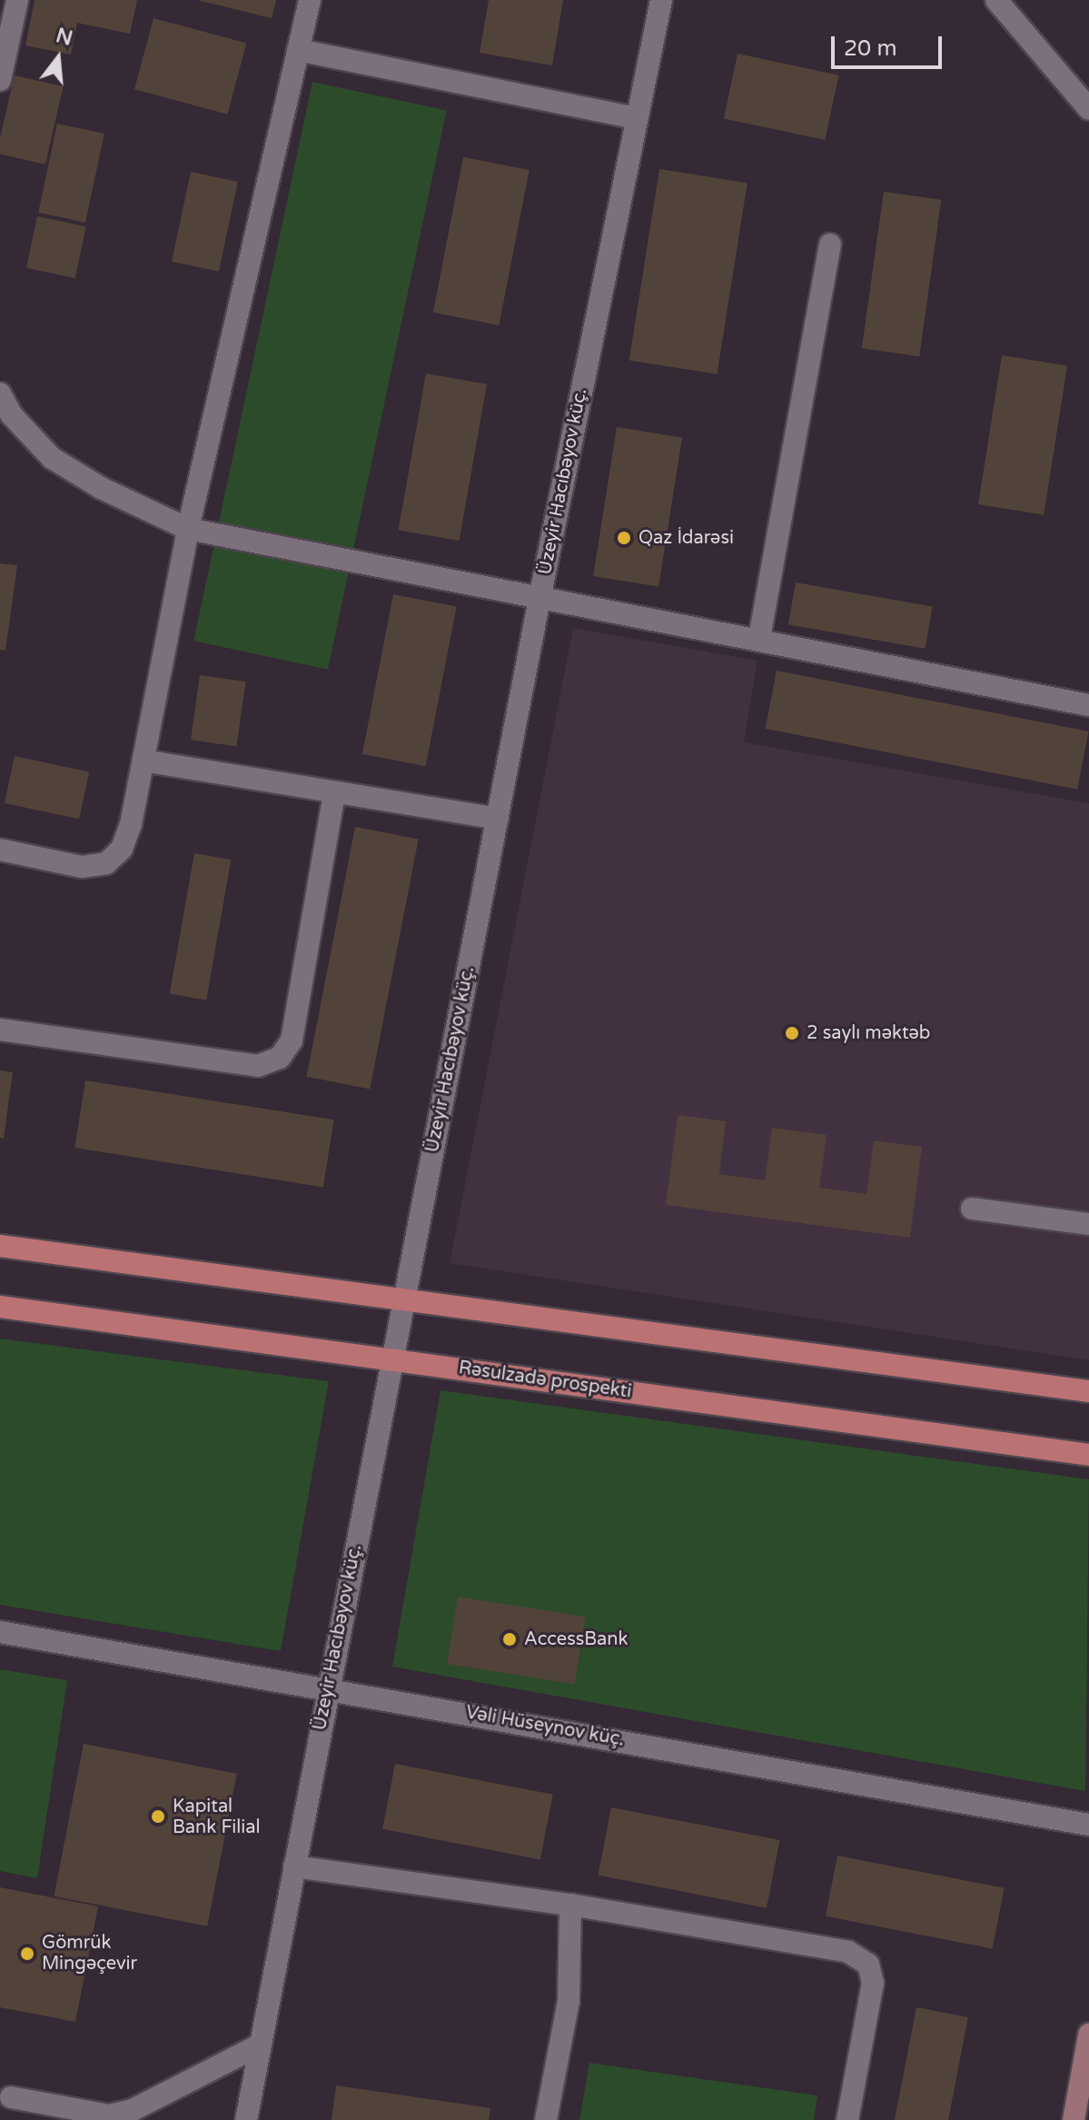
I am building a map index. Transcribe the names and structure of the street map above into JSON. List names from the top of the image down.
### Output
{
  "streets": {
    "main road": ["Rəsulzadə prospekti"],
    "street": ["Üzeyir Hacıbəyov küç.", "Vəli Hüseynov küç."]
  },
  "crossings": [
    ["Üzeyir Hacıbəyov küç.", "Rəsulzadə prospekti"],
    ["Üzeyir Hacıbəyov küç.", "Vəli Hüseynov küç."]
  ],
  "places": [
    "Qaz İdarəsi",
    "2 saylı məktəb",
    "AccessBank",
    "Kapital Bank Filial",
    "Gömrük Mingəçevir"
  ],
  "scale_bar": "20 m",
  "north": "top"
}
